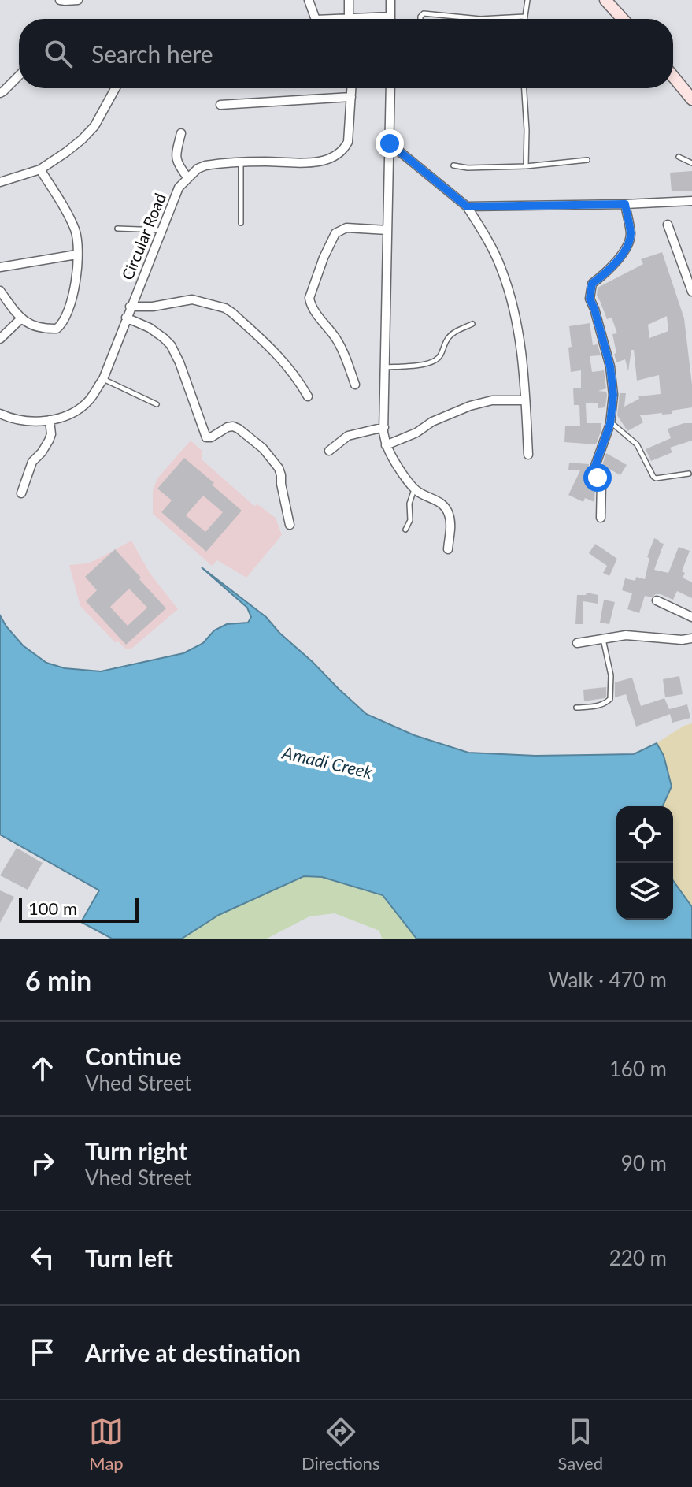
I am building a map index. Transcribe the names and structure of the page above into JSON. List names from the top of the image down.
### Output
{
  "streets": {
    "street": ["Circular Road"]
  },
  "water": ["Amadi Creek"],
  "scale_bar": "100 m",
  "page": {
    "search": "Search here",
    "scale": "100 m",
    "heading": ["6 min", "Walk · 470 m"],
    "list": [
      ["Continue", "Vhed Street", "160 m"],
      ["Turn right", "Vhed Street", "90 m"],
      ["Turn left", "220 m"],
      "Arrive at destination"
    ],
    "nav": ["Map", "Directions", "Saved"]
  }
}
